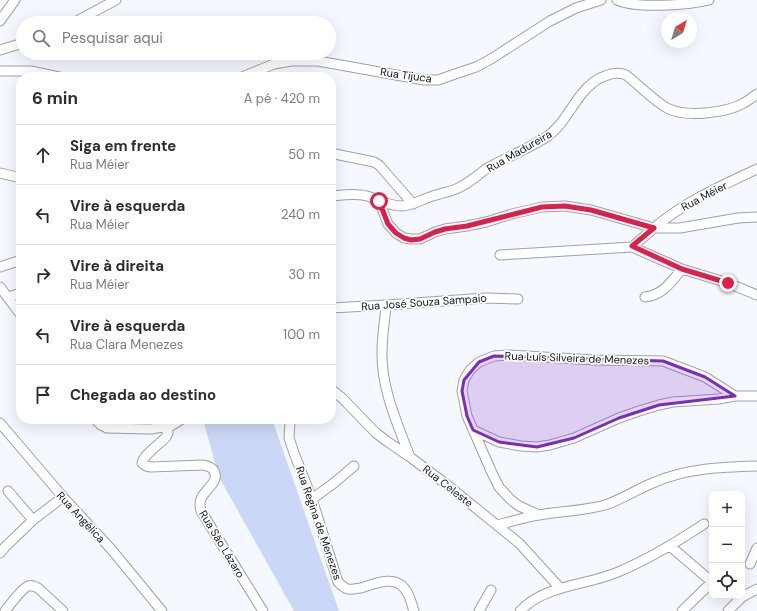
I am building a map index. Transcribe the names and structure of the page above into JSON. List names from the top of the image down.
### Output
{
  "streets": {
    "street": [
      "Rua Tijuca",
      "Rua Madureira",
      "Rua Méier",
      "Rua José Souza Sampaio",
      "Rua Luís Silveira de Menezes",
      "Rua Celeste",
      "Rua Angélica",
      "Rua Regina de Menezes",
      "Rua São Lázaro"
    ]
  },
  "north": "top right",
  "page": {
    "search": "Pesquisar aqui",
    "heading": ["6 min", "A pé · 420 m"],
    "list": [
      ["Siga em frente", "Rua Méier", "50 m"],
      ["Vire à esquerda", "Rua Méier", "240 m"],
      ["Vire à direita", "Rua Méier", "30 m"],
      ["Vire à esquerda", "Rua Clara Menezes", "100 m"],
      "Chegada ao destino"
    ],
    "map_buttons": ["+", "−"]
  }
}
